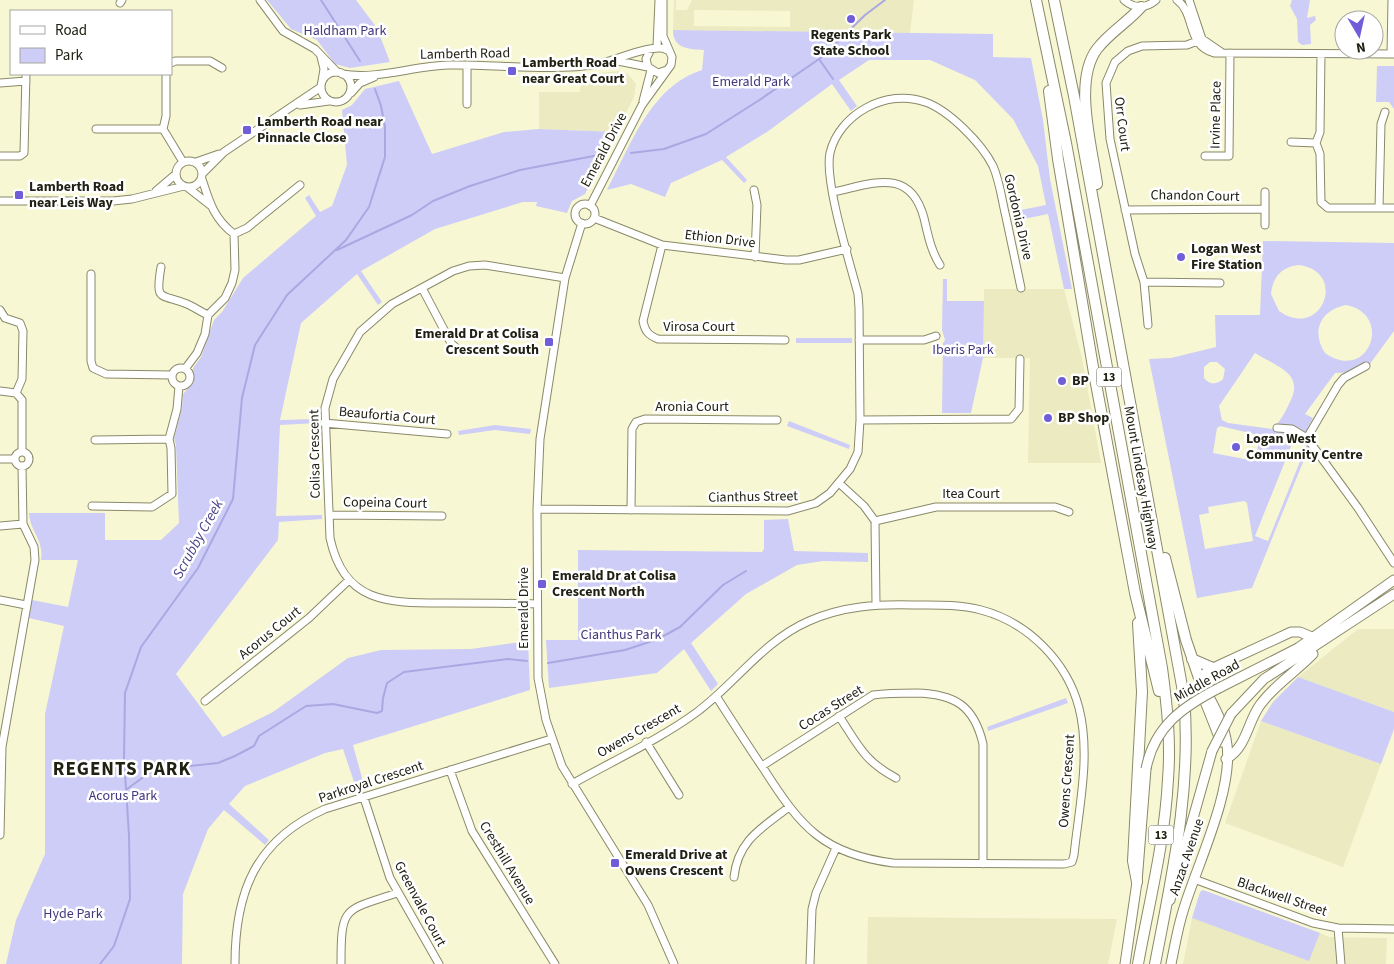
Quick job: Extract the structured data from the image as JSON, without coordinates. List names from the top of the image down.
{
  "streets": {
    "highway": ["13", "Mount Lindesay Highway"],
    "main road": ["Middle Road", "Anzac Avenue"],
    "street": [
      "Lamberth Road",
      "Irvine Place",
      "Orr Court",
      "Emerald Drive",
      "Chandon Court",
      "Gordonia Drive",
      "Ethion Drive",
      "Virosa Court",
      "Aronia Court",
      "Beaufortia Court",
      "Colisa Crescent",
      "Itea Court",
      "Cianthus Street",
      "Copeina Court",
      "Acorus Court",
      "Cocas Street",
      "Owens Crescent",
      "Parkroyal Crescent",
      "Cresthill Avenue",
      "Blackwell Street",
      "Greenvale Court"
    ]
  },
  "crossings": [
    ["Lamberth Road", "Emerald Drive"],
    ["Orr Court", "Chandon Court"],
    ["Emerald Drive", "Ethion Drive"],
    ["Emerald Drive", "Colisa Crescent"],
    ["Emerald Drive", "Cianthus Street"],
    ["Emerald Drive", "Owens Crescent"],
    ["Emerald Drive", "Parkroyal Crescent"],
    ["Gordonia Drive", "Ethion Drive"],
    ["Gordonia Drive", "Cianthus Street"],
    ["Ethion Drive", "Virosa Court"],
    ["Ethion Drive", "Cianthus Street"],
    ["Aronia Court", "Cianthus Street"],
    ["Beaufortia Court", "Colisa Crescent"],
    ["Colisa Crescent", "Copeina Court"],
    ["Colisa Crescent", "Acorus Court"],
    ["Mount Lindesay Highway", "Middle Road"],
    ["Cocas Street", "Owens Crescent"],
    ["Parkroyal Crescent", "Cresthill Avenue"],
    ["Parkroyal Crescent", "Greenvale Court"],
    ["Anzac Avenue", "Blackwell Street"]
  ],
  "districts": ["REGENTS PARK"],
  "water": ["Scrubby Creek"],
  "parks": [
    "Haldham Park",
    "Emerald Park",
    "Iberis Park",
    "Cianthus Park",
    "Acorus Park",
    "Hyde Park"
  ],
  "places": {
    "other": [
      "Regents Park State School",
      "Logan West Fire Station",
      "BP",
      "BP Shop",
      "Logan West Community Centre"
    ],
    "transit": [
      "Lamberth Road near Great Court",
      "Lamberth Road near Pinnacle Close",
      "Lamberth Road near Leis Way",
      "Emerald Dr at Colisa Crescent South",
      "Emerald Dr at Colisa Crescent North",
      "Emerald Drive at Owens Crescent"
    ]
  },
  "legend": ["Road", "Park"],
  "north": "bottom"
}
